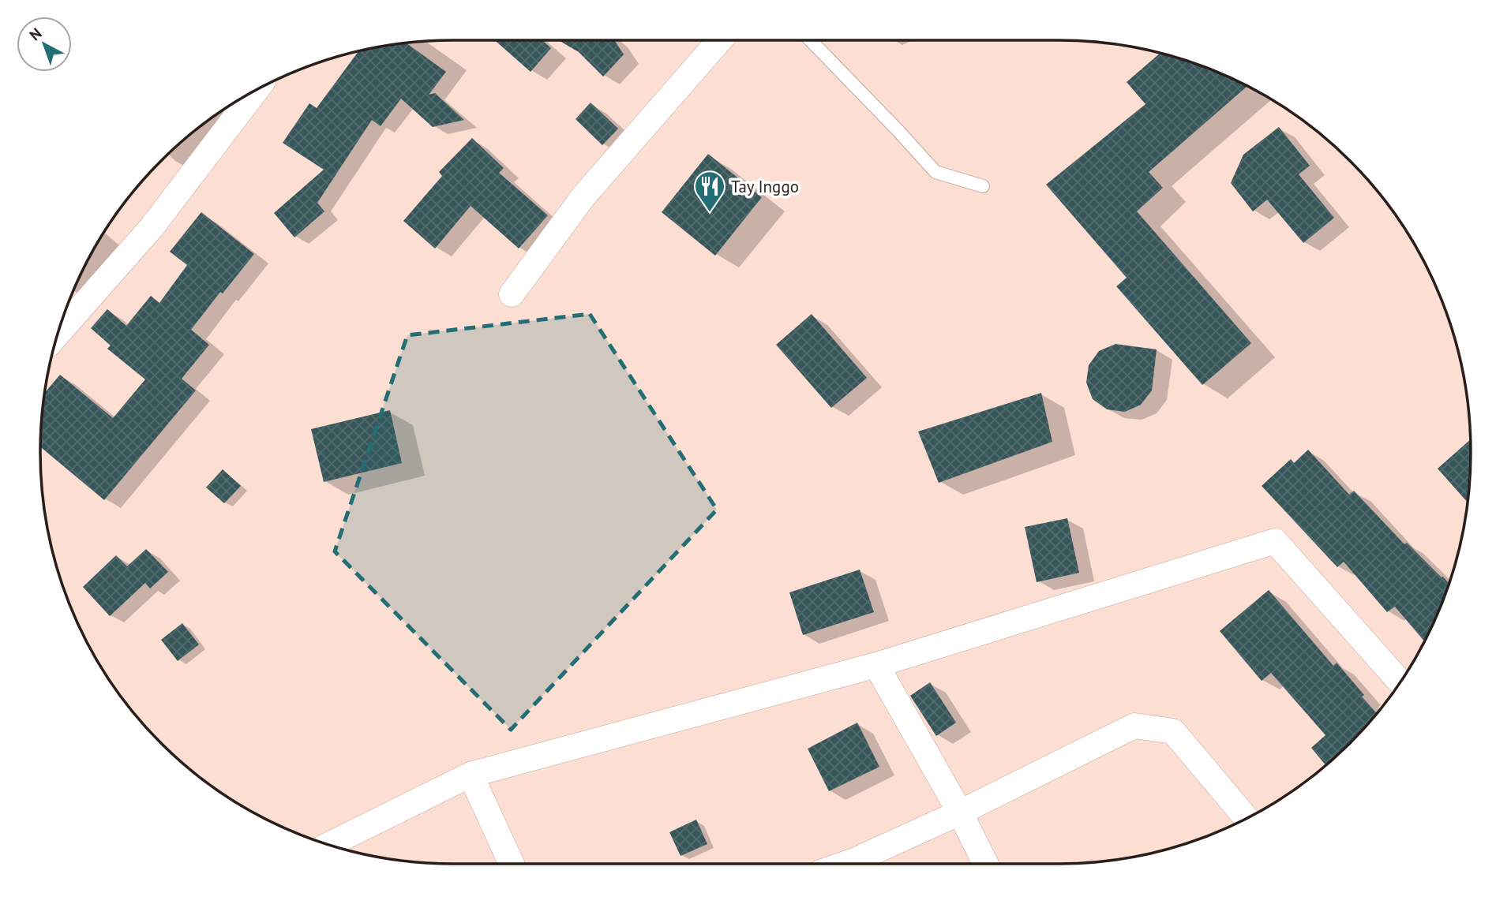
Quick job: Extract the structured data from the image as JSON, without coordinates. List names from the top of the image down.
{
  "places": {
    "restaurant": ["Tay Inggo"]
  },
  "north": "top left"
}
